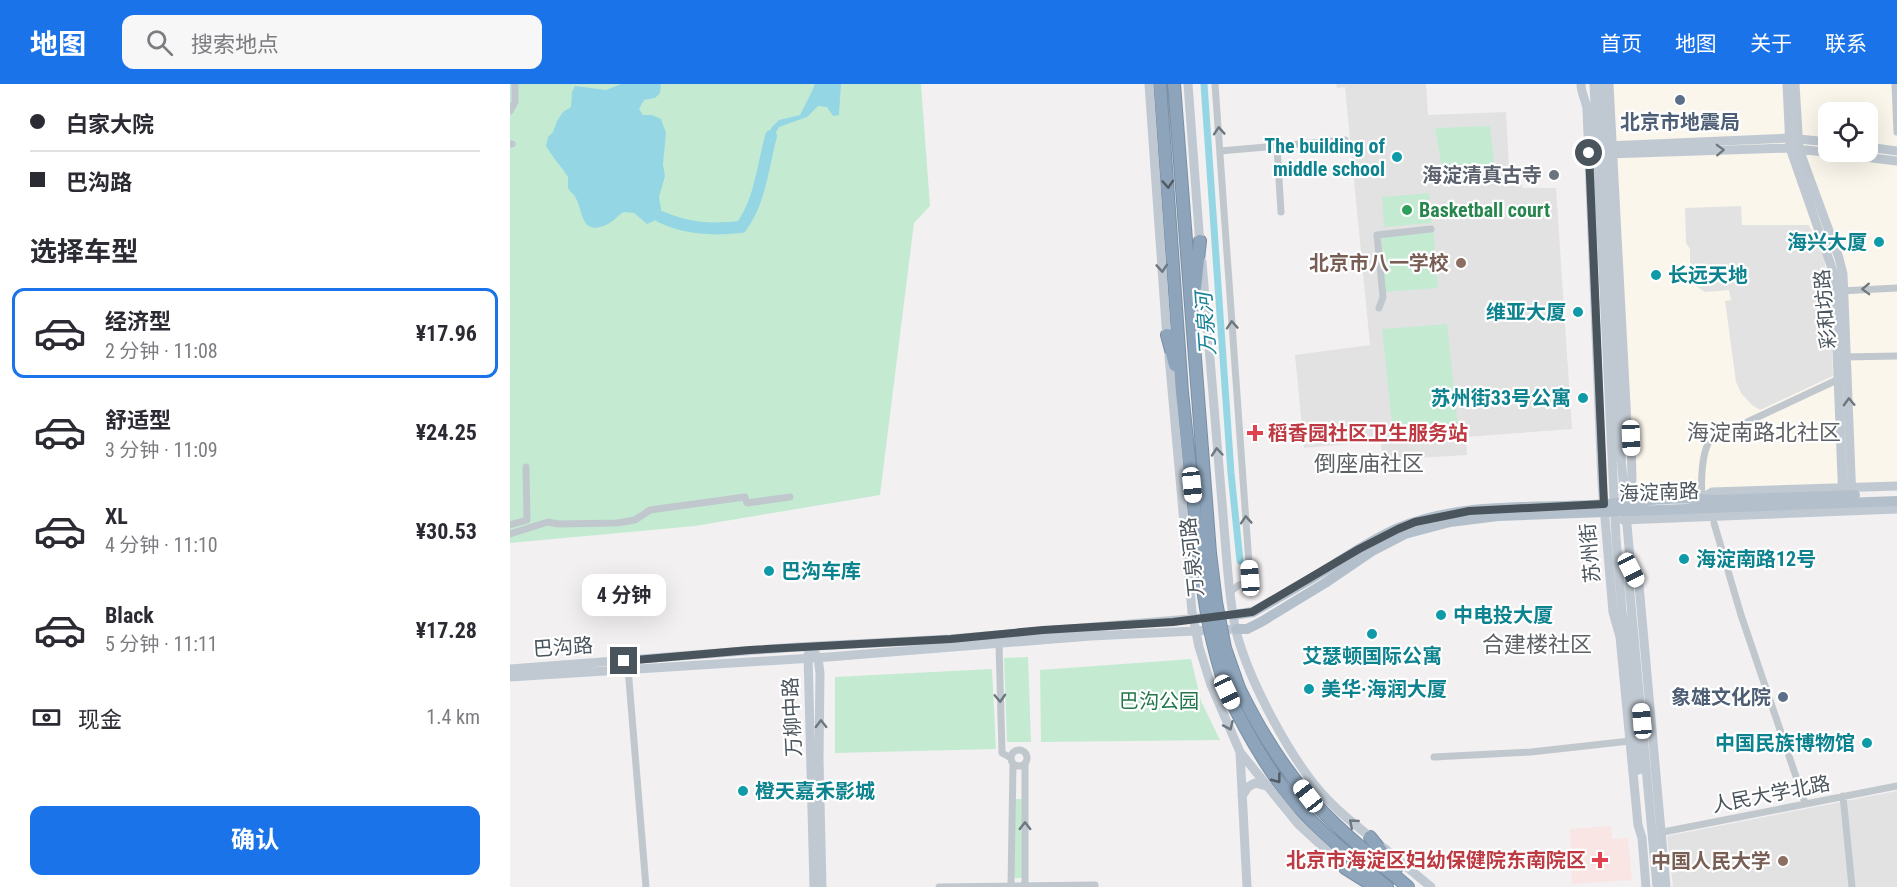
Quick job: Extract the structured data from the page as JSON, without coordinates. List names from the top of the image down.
{
  "streets": {
    "highway": ["万泉河路"],
    "main road": ["海淀南路"],
    "street": [
      "彩和坊路",
      "苏州街",
      "巴沟路",
      "万柳中路",
      "人民大学北路"
    ]
  },
  "crossings": [
    ["彩和坊路", "海淀南路"],
    ["海淀南路", "苏州街"],
    ["海淀南路", "万泉河路"],
    ["海淀南路", "巴沟路"],
    ["苏州街", "人民大学北路"],
    ["万泉河路", "巴沟路"],
    ["巴沟路", "万柳中路"]
  ],
  "districts": ["海淀南路北社区", "倒座庙社区", "合建楼社区"],
  "water": ["万泉河"],
  "parks": ["巴沟公园"],
  "places": {
    "other": [
      "北京市地震局",
      "The building of middle school",
      "海淀清真古寺",
      "Basketball court",
      "海兴大厦",
      "北京市八一学校",
      "长远天地",
      "维亚大厦",
      "苏州街33号公寓",
      "海淀南路12号",
      "巴沟车库",
      "中电投大厦",
      "艾瑟顿国际公寓",
      "美华·海润大厦",
      "象雄文化院",
      "中国民族博物馆",
      "橙天嘉禾影城",
      "中国人民大学"
    ],
    "health": ["稻香园社区卫生服务站", "北京市海淀区妇幼保健院东南院区"]
  },
  "page": {
    "header": "地图",
    "search": "搜索地点",
    "nav": [
      "首页",
      "地图",
      "关于",
      "联系"
    ],
    "banner": ["白家大院", "巴沟路"],
    "heading": "选择车型",
    "list": [
      {
        "name": "经济型",
        "note": "2 分钟 · 11:08",
        "value": "¥17.96"
      },
      {
        "name": "舒适型",
        "note": "3 分钟 · 11:09",
        "value": "¥24.25"
      },
      {
        "name": "XL",
        "note": "4 分钟 · 11:10",
        "value": "¥30.53"
      },
      {
        "name": "Black",
        "note": "5 分钟 · 11:11",
        "value": "¥17.28"
      }
    ],
    "bubble": "4 分钟",
    "pay": ["现金", "1.4 km"],
    "buttons": "确认"
  }
}
